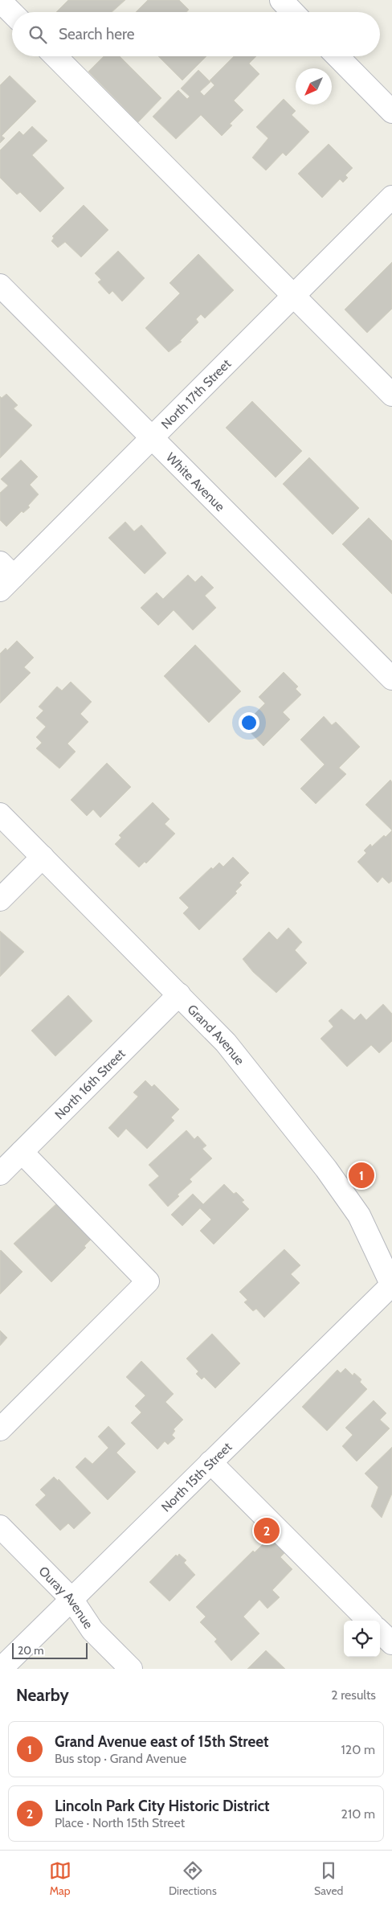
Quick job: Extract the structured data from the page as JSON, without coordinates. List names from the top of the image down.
{
  "streets": {
    "street": [
      "North 17th Street",
      "White Avenue",
      "Grand Avenue",
      "North 16th Street",
      "North 15th Street",
      "Ouray Avenue"
    ]
  },
  "crossings": [
    ["North 17th Street", "White Avenue"],
    ["Grand Avenue", "North 16th Street"],
    ["Grand Avenue", "North 15th Street"],
    ["North 15th Street", "Ouray Avenue"]
  ],
  "scale_bar": "20 m",
  "north": "bottom left",
  "page": {
    "search": "Search here",
    "pins": ["1", "2"],
    "scale": "20 m",
    "heading": ["Nearby", "2 results"],
    "list": [
      {
        "mark": "1",
        "name": "Grand Avenue east of 15th Street",
        "note": "Bus stop · Grand Avenue",
        "value": "120 m"
      },
      {
        "mark": "2",
        "name": "Lincoln Park City Historic District",
        "note": "Place · North 15th Street",
        "value": "210 m"
      }
    ],
    "nav": ["Map", "Directions", "Saved"]
  }
}
